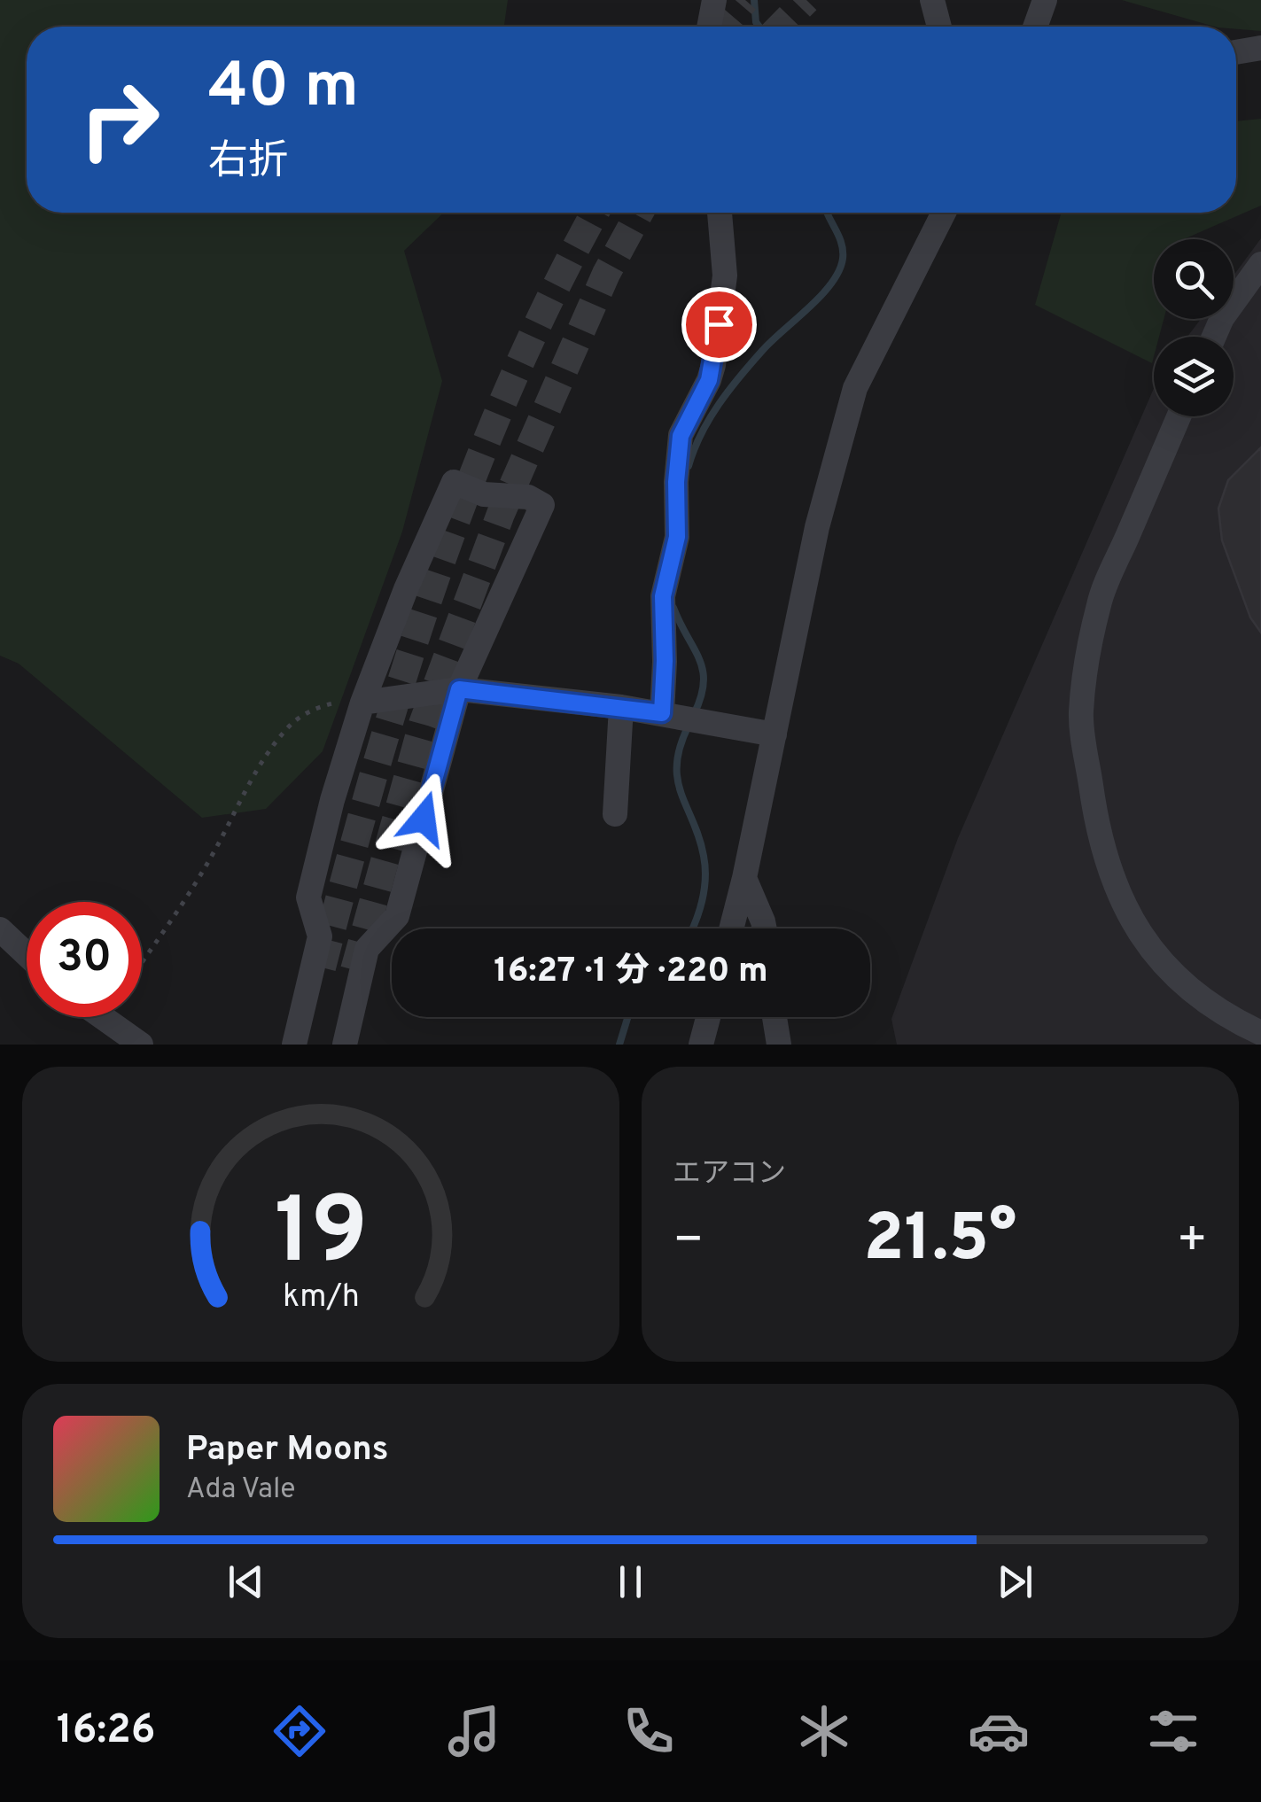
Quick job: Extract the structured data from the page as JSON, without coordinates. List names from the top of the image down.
{
  "page": {
    "turn": ["40 m", "右折"],
    "limit": "30",
    "trip": "16:27 · 1 分 · 220 m",
    "tile": "エアコン",
    "heat": ["−", "21.5°", "+"],
    "song": ["Paper Moons", "Ada Vale"],
    "tabs": "16:26",
    "gauge": ["19", "km/h"]
  }
}
